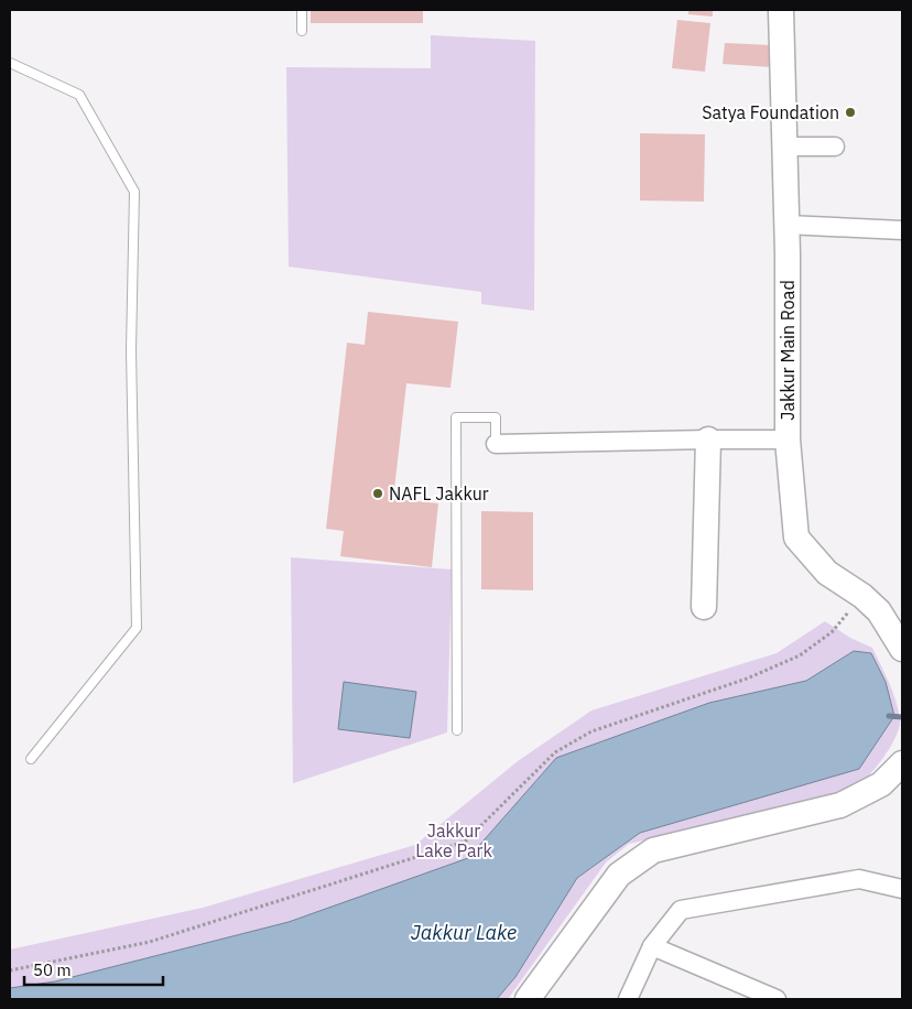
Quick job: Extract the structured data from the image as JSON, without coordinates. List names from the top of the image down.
{
  "streets": {
    "street": ["Jakkur Main Road"]
  },
  "water": ["Jakkur Lake"],
  "parks": ["Jakkur Lake Park"],
  "places": ["Satya Foundation", "NAFL Jakkur"],
  "scale_bar": "50 m"
}
